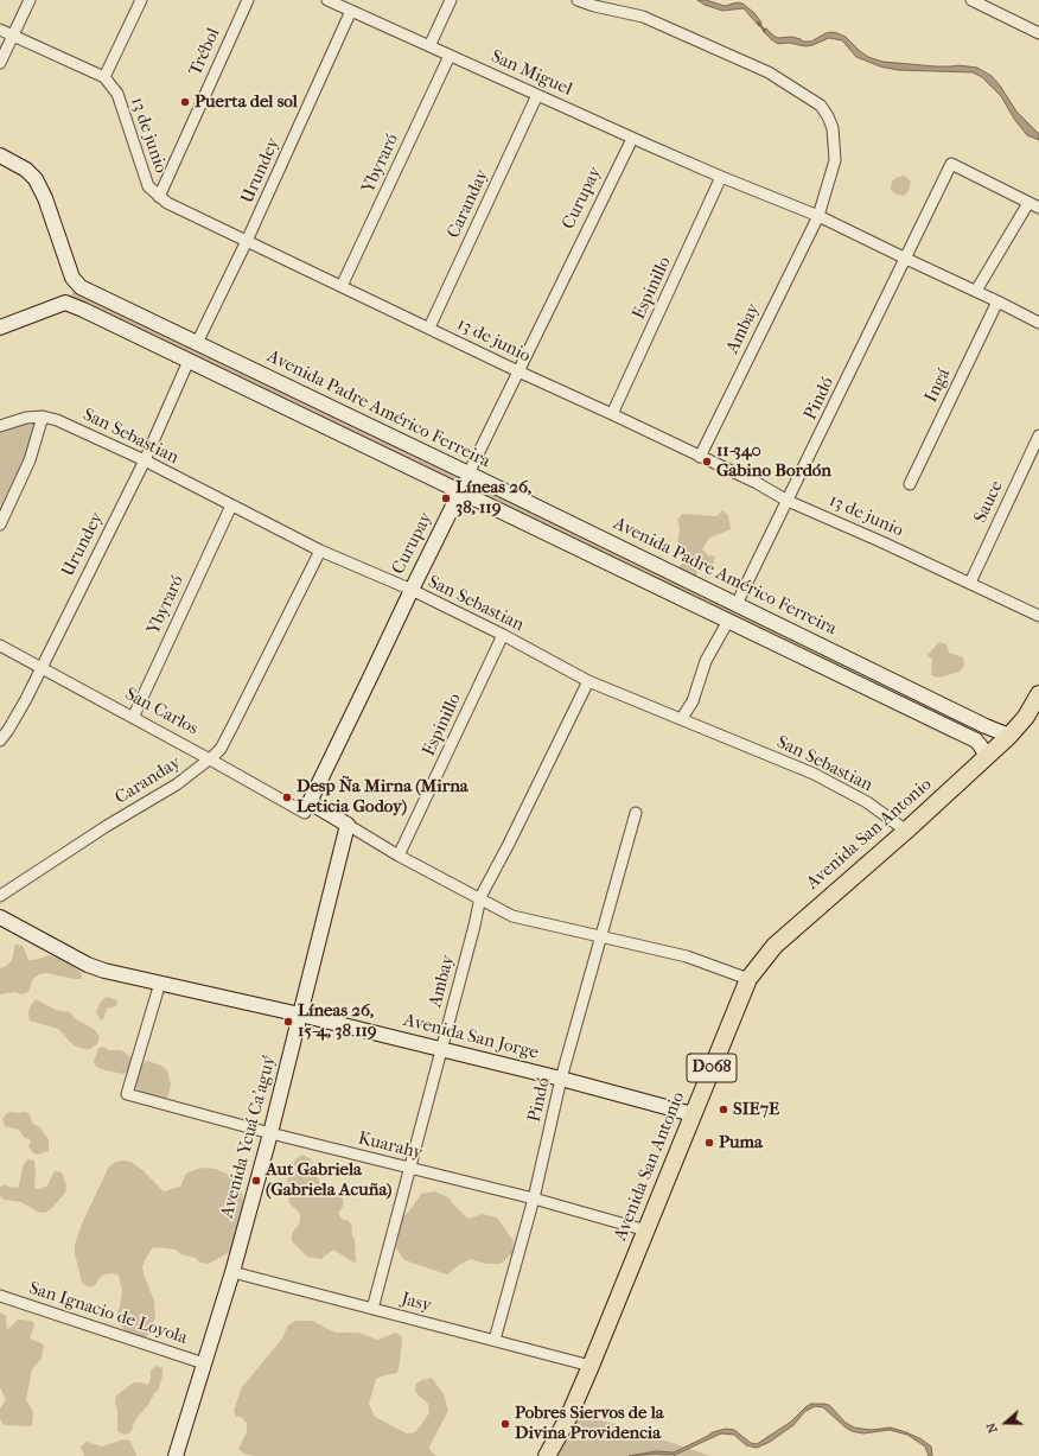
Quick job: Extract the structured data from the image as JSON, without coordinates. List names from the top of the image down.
{
  "streets": {
    "main road": ["Avenida San Antonio", "D068"],
    "street": [
      "Trébol",
      "San Miguel",
      "13 de junio",
      "Ybyraró",
      "Urundey",
      "Curupay",
      "Caranday",
      "Espinillo",
      "Ambay",
      "Ingá",
      "Pindó",
      "Avenida Padre Américo Ferreira",
      "San Sebastian",
      "Sauce",
      "San Carlos",
      "Avenida San Jorge",
      "Avenida Ycuá Ca'aguý",
      "Kuarahy",
      "Jasy",
      "San Ignacio de Loyola"
    ]
  },
  "crossings": [
    ["Trébol", "13 de junio"],
    ["San Miguel", "Ybyraró"],
    ["San Miguel", "Urundey"],
    ["San Miguel", "Curupay"],
    ["San Miguel", "Caranday"],
    ["San Miguel", "Espinillo"],
    ["San Miguel", "Ambay"],
    ["San Miguel", "Ingá"],
    ["San Miguel", "Pindó"],
    ["13 de junio", "Ybyraró"],
    ["13 de junio", "Urundey"],
    ["13 de junio", "Curupay"],
    ["13 de junio", "Caranday"],
    ["13 de junio", "Espinillo"],
    ["13 de junio", "Ambay"],
    ["13 de junio", "Pindó"],
    ["13 de junio", "Sauce"],
    ["Ybyraró", "San Sebastian"],
    ["Ybyraró", "San Carlos"],
    ["Urundey", "Avenida Padre Américo Ferreira"],
    ["Urundey", "San Sebastian"],
    ["Urundey", "San Carlos"],
    ["Curupay", "Avenida Padre Américo Ferreira"],
    ["Curupay", "San Sebastian"],
    ["Curupay", "San Carlos"],
    ["Caranday", "San Sebastian"],
    ["Caranday", "San Carlos"],
    ["Espinillo", "San Sebastian"],
    ["Espinillo", "San Carlos"],
    ["Ambay", "San Sebastian"],
    ["Ambay", "San Carlos"],
    ["Ambay", "Avenida San Jorge"],
    ["Ambay", "Kuarahy"],
    ["Ambay", "Jasy"],
    ["Pindó", "Avenida Padre Américo Ferreira"],
    ["Pindó", "San Carlos"],
    ["Pindó", "Avenida San Jorge"],
    ["Pindó", "Kuarahy"],
    ["Pindó", "Jasy"],
    ["Avenida Padre Américo Ferreira", "Avenida San Antonio"],
    ["San Sebastian", "Avenida San Antonio"],
    ["San Carlos", "Avenida San Antonio"],
    ["San Carlos", "Avenida Ycuá Ca'aguý"],
    ["Avenida San Antonio", "Avenida San Jorge"],
    ["Avenida San Antonio", "Kuarahy"],
    ["Avenida San Antonio", "Jasy"],
    ["Avenida San Jorge", "Avenida Ycuá Ca'aguý"],
    ["Avenida San Jorge", "Kuarahy"],
    ["Avenida Ycuá Ca'aguý", "Kuarahy"],
    ["Avenida Ycuá Ca'aguý", "Jasy"],
    ["Avenida Ycuá Ca'aguý", "San Ignacio de Loyola"]
  ],
  "places": [
    "Puerta del sol",
    "11-340 Gabino Bordón",
    "Líneas 26, 38, 119",
    "Desp Ña Mirna (Mirna Leticia Godoy)",
    "Líneas 26, 15-4, 38 119",
    "SIE7E",
    "Puma",
    "Aut Gabriela (Gabriela Acuña)",
    "Pobres Siervos de la Divina Providencia"
  ],
  "north": "left"
}
